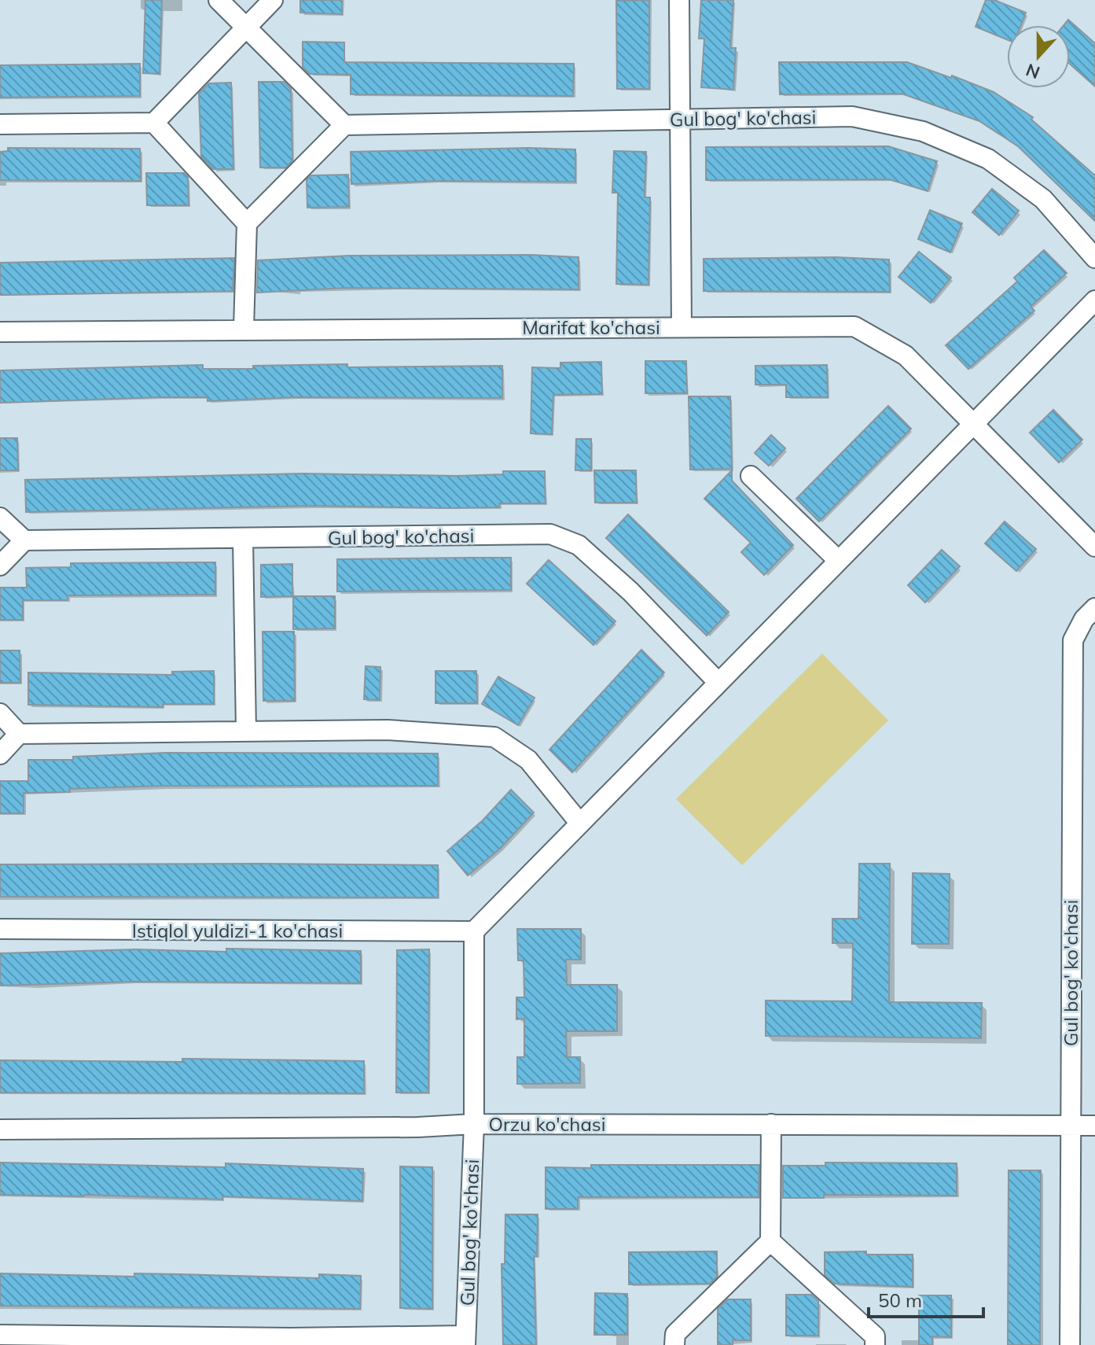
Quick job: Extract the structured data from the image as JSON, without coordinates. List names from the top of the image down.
{
  "streets": {
    "street": [
      "Gul bog' ko'chasi",
      "Marifat ko'chasi",
      "Istiqlol yuldizi-1 ko'chasi",
      "Orzu ko'chasi"
    ]
  },
  "crossings": [
    ["Gul bog' ko'chasi", "Istiqlol yuldizi-1 ko'chasi"],
    ["Gul bog' ko'chasi", "Orzu ko'chasi"]
  ],
  "scale_bar": "50 m",
  "north": "bottom"
}
